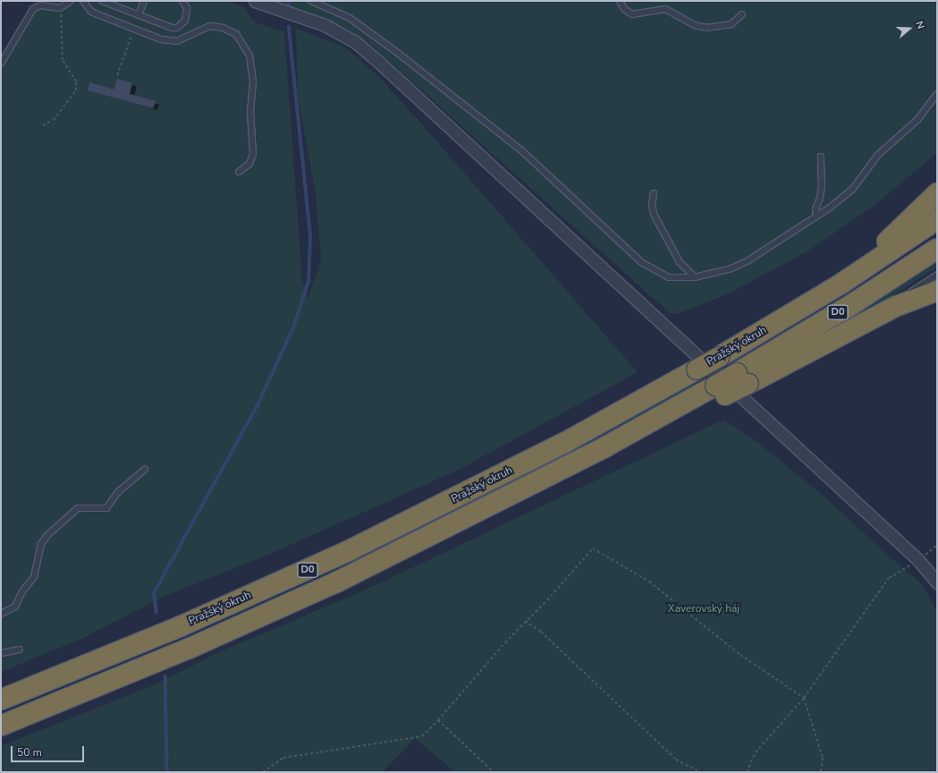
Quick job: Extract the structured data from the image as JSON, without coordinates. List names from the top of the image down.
{
  "streets": {
    "highway": ["D0", "Pražský okruh"]
  },
  "parks": ["Xaverovský háj"],
  "scale_bar": "50 m",
  "north": "right"
}
